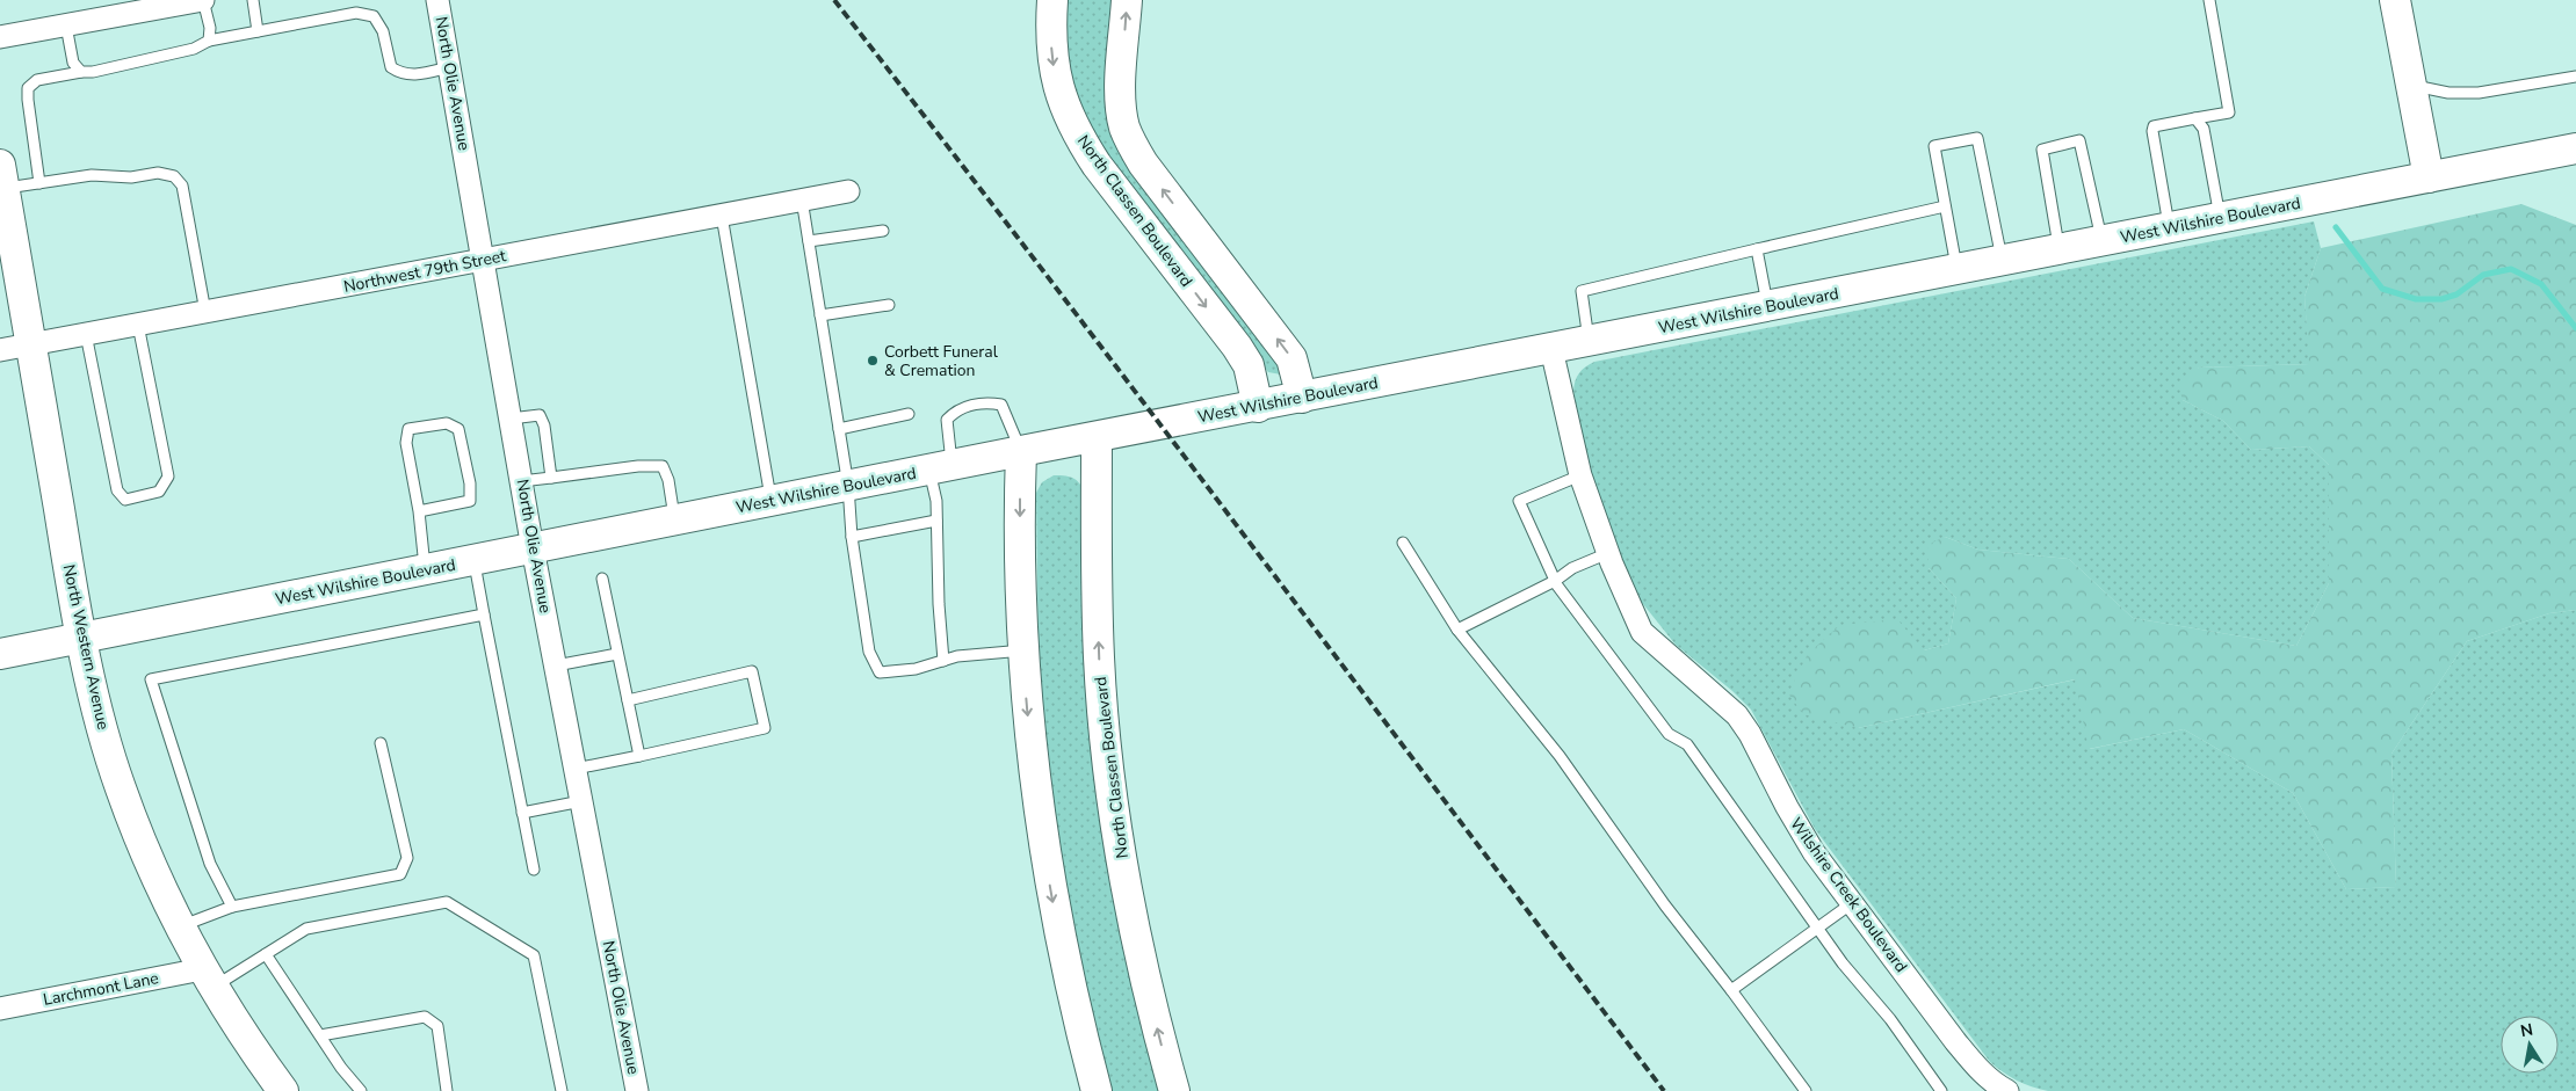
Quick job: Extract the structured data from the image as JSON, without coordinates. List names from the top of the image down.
{
  "streets": {
    "main road": ["North Classen Boulevard", "West Wilshire Boulevard", "North Western Avenue"],
    "street": [
      "North Olie Avenue",
      "Northwest 79th Street",
      "Wilshire Creek Boulevard",
      "Larchmont Lane"
    ]
  },
  "crossings": [
    ["North Olie Avenue", "West Wilshire Boulevard"],
    ["North Olie Avenue", "Northwest 79th Street"],
    ["North Classen Boulevard", "West Wilshire Boulevard"],
    ["West Wilshire Boulevard", "North Western Avenue"],
    ["West Wilshire Boulevard", "Wilshire Creek Boulevard"],
    ["Northwest 79th Street", "North Western Avenue"],
    ["North Western Avenue", "Larchmont Lane"]
  ],
  "places": ["Corbett Funeral & Cremation"],
  "north": "top"
}
